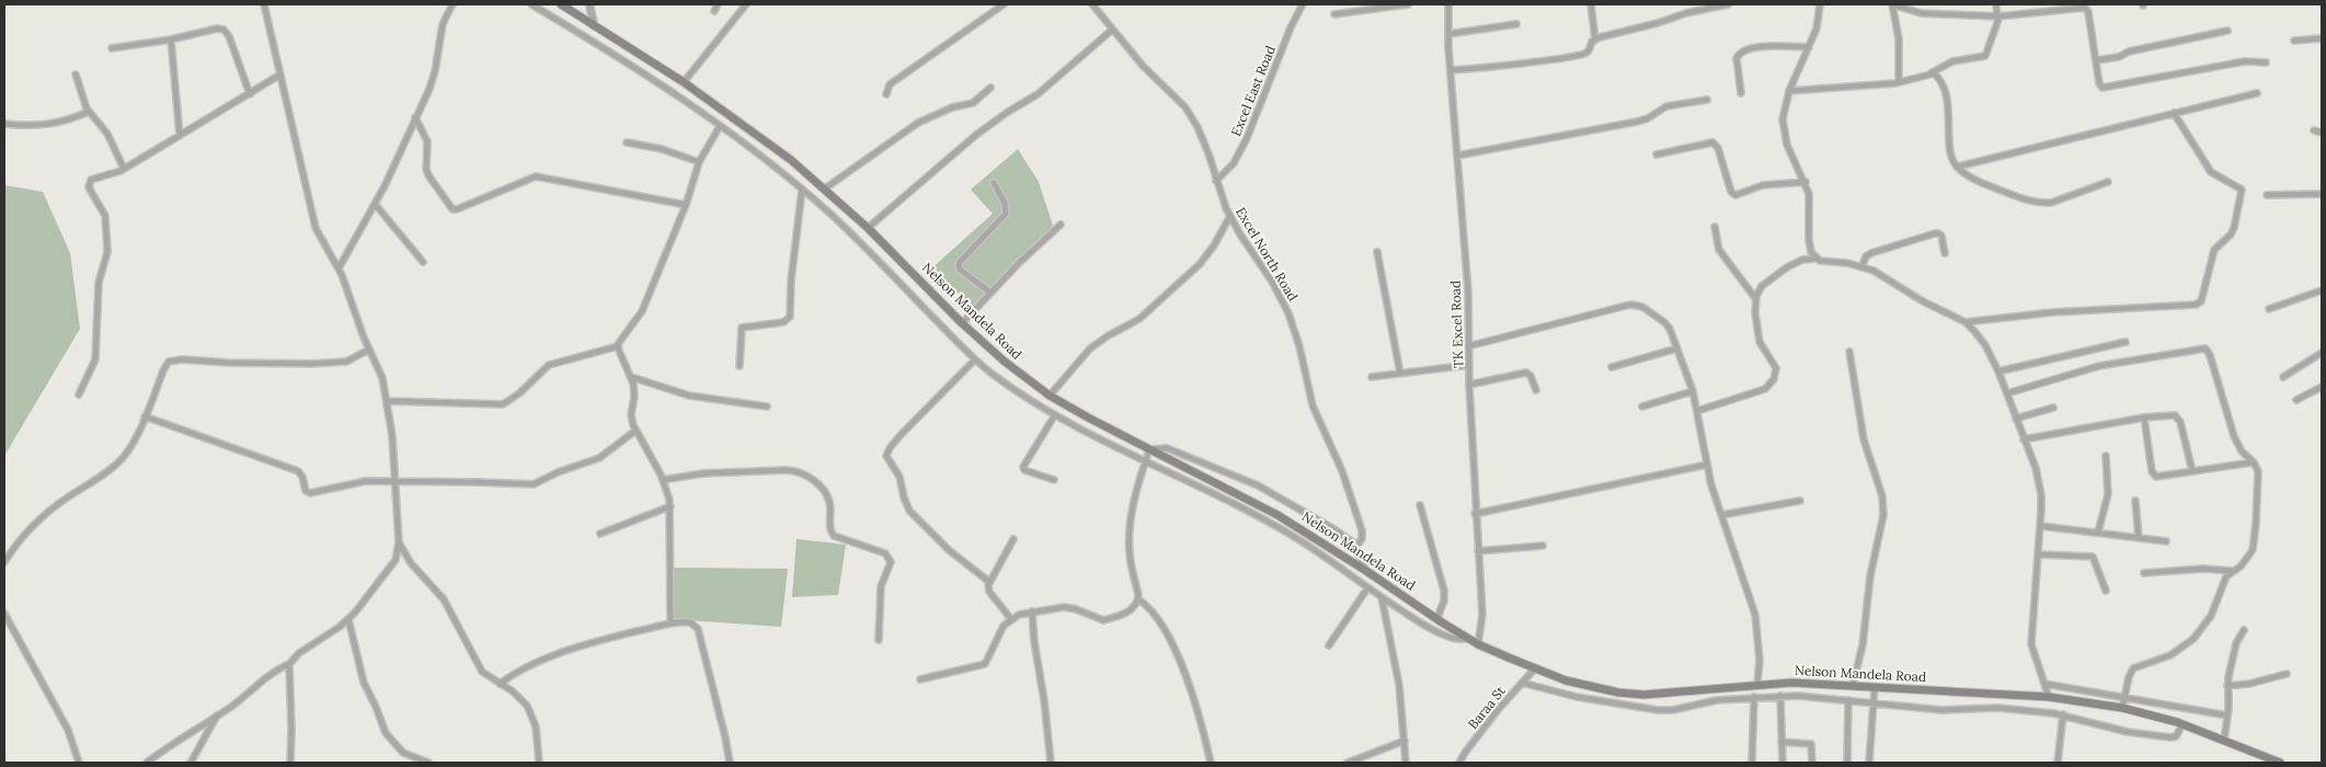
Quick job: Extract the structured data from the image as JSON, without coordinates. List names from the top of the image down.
{
  "streets": {
    "main road": ["Nelson Mandela Road"],
    "street": [
      "Excel East Road",
      "Excel North Road",
      "TK Excel Road",
      "Baraa St"
    ]
  },
  "crossings": [
    ["Excel East Road", "Excel North Road"],
    ["Nelson Mandela Road", "TK Excel Road"],
    ["Nelson Mandela Road", "Baraa St"]
  ]
}
